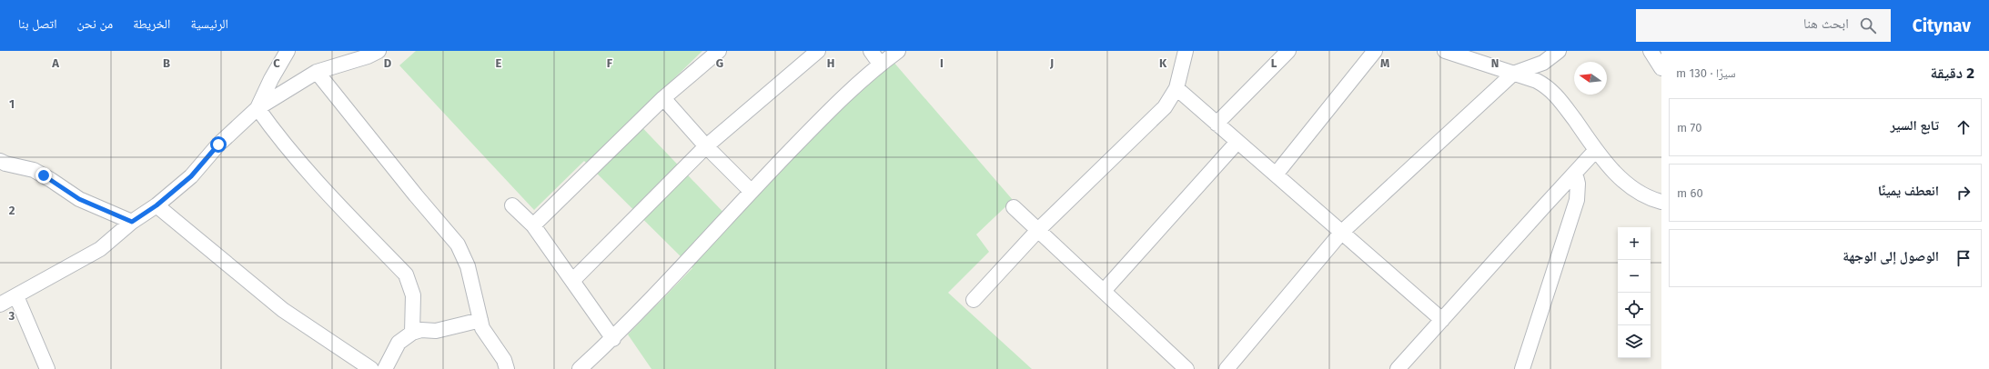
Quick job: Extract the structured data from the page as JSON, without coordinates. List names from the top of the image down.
{
  "north": "left",
  "page": {
    "header": "Citynav",
    "search": "ابحث هنا",
    "nav": [
      "الرئيسية",
      "الخريطة",
      "من نحن",
      "اتصل بنا"
    ],
    "heading": ["2 دقيقة", "سيرًا · 130 m"],
    "list": [
      ["تابع السير", "70 m"],
      ["انعطف يمينًا", "60 m"],
      "الوصول إلى الوجهة"
    ],
    "map_buttons": ["+", "−"]
  },
  "grid": {
    "columns": [
      "A",
      "B",
      "C",
      "D",
      "E",
      "F",
      "G",
      "H",
      "I",
      "J",
      "K",
      "L",
      "M",
      "N"
    ],
    "rows": ["1", "2", "3"]
  }
}
